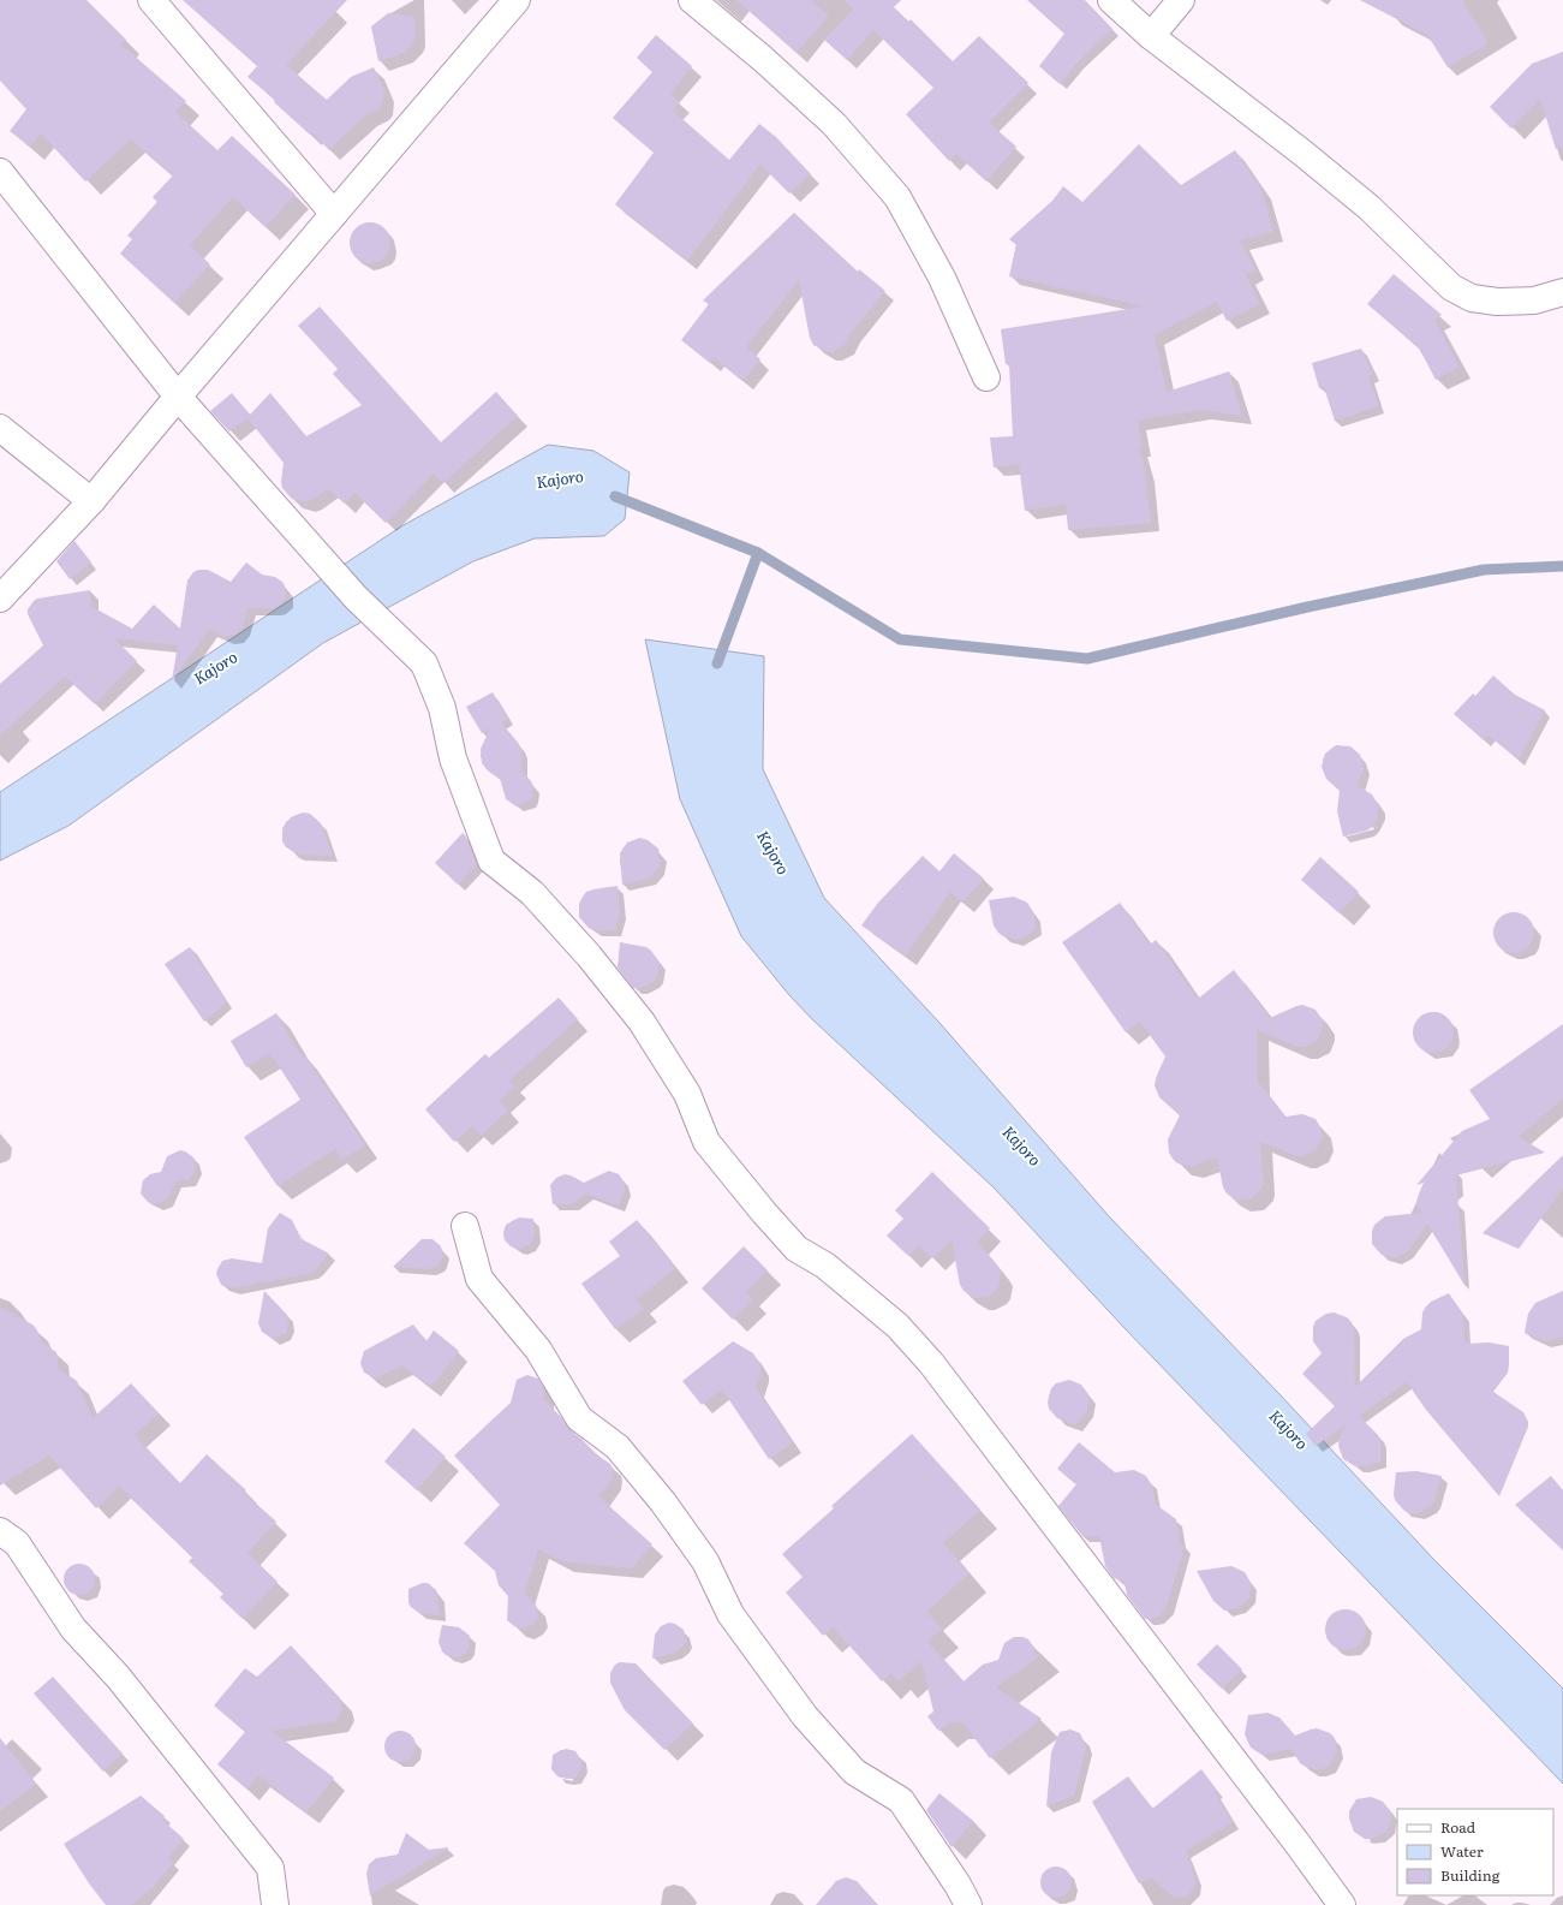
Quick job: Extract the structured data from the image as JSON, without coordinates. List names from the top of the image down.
{
  "water": ["Kajoro"],
  "legend": ["Road", "Water", "Building"]
}
